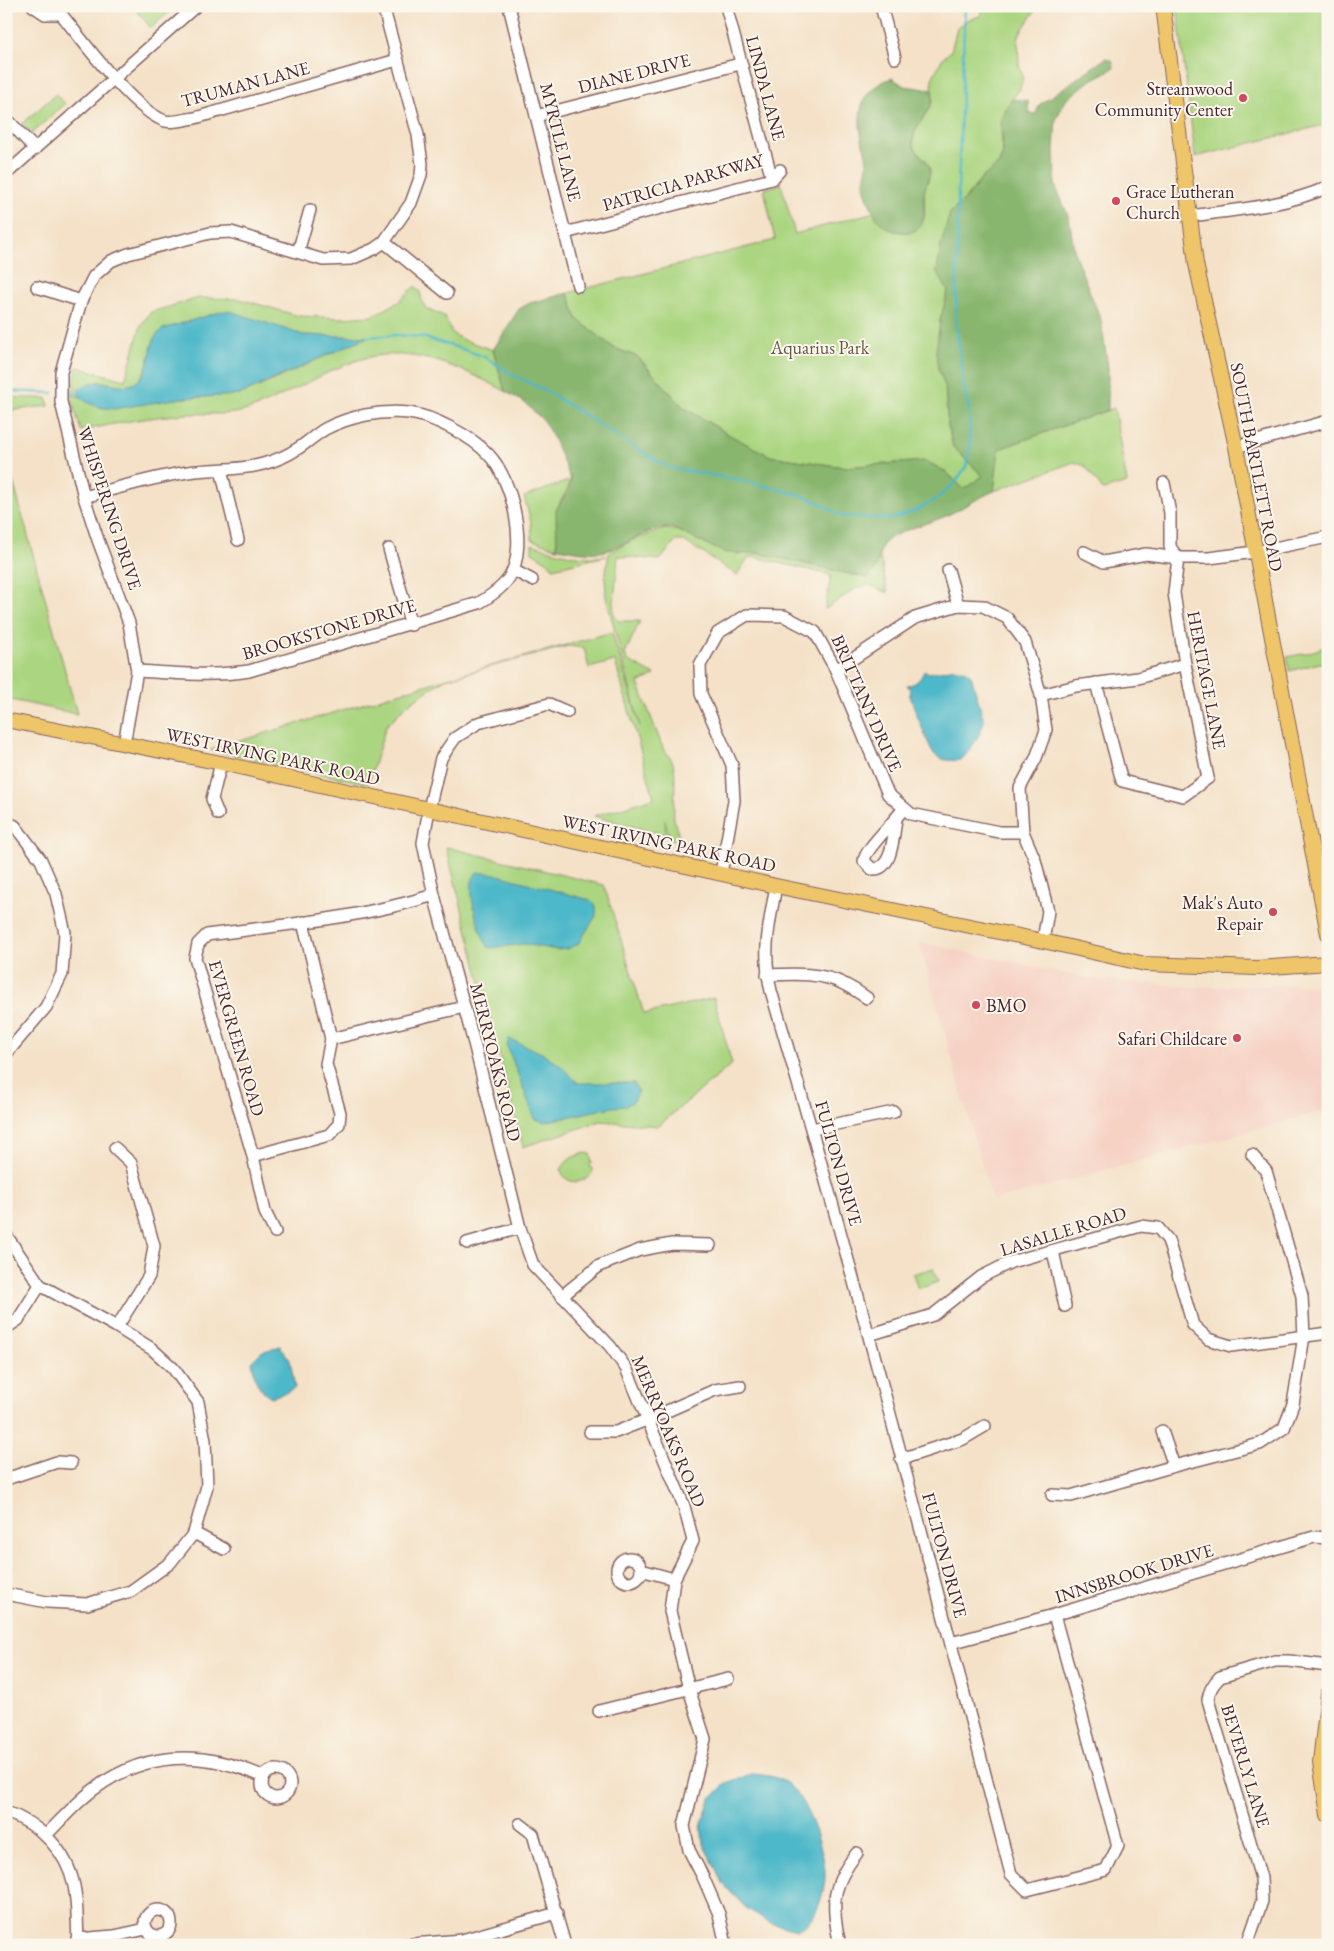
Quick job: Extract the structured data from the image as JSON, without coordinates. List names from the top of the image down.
{
  "streets": {
    "main road": ["SOUTH BARTLETT ROAD", "WEST IRVING PARK ROAD"],
    "street": [
      "DIANE DRIVE",
      "TRUMAN LANE",
      "LINDA LANE",
      "MYRTLE LANE",
      "PATRICIA PARKWAY",
      "WHISPERING DRIVE",
      "BROOKSTONE DRIVE",
      "HERITAGE LANE",
      "BRITTANY DRIVE",
      "EVERGREEN ROAD",
      "MERRYOAKS ROAD",
      "FULTON DRIVE",
      "LASALLE ROAD",
      "INNSBROOK DRIVE",
      "BEVERLY LANE"
    ]
  },
  "crossings": [
    ["DIANE DRIVE", "LINDA LANE"],
    ["DIANE DRIVE", "MYRTLE LANE"],
    ["TRUMAN LANE", "WHISPERING DRIVE"],
    ["LINDA LANE", "PATRICIA PARKWAY"],
    ["MYRTLE LANE", "PATRICIA PARKWAY"],
    ["WHISPERING DRIVE", "BROOKSTONE DRIVE"],
    ["WHISPERING DRIVE", "WEST IRVING PARK ROAD"],
    ["BRITTANY DRIVE", "WEST IRVING PARK ROAD"],
    ["WEST IRVING PARK ROAD", "MERRYOAKS ROAD"],
    ["WEST IRVING PARK ROAD", "FULTON DRIVE"],
    ["EVERGREEN ROAD", "MERRYOAKS ROAD"],
    ["FULTON DRIVE", "LASALLE ROAD"],
    ["FULTON DRIVE", "INNSBROOK DRIVE"]
  ],
  "parks": ["Aquarius Park"],
  "places": [
    "Streamwood Community Center",
    "Grace Lutheran Church",
    "Mak's Auto Repair",
    "BMO",
    "Safari Childcare"
  ]
}
